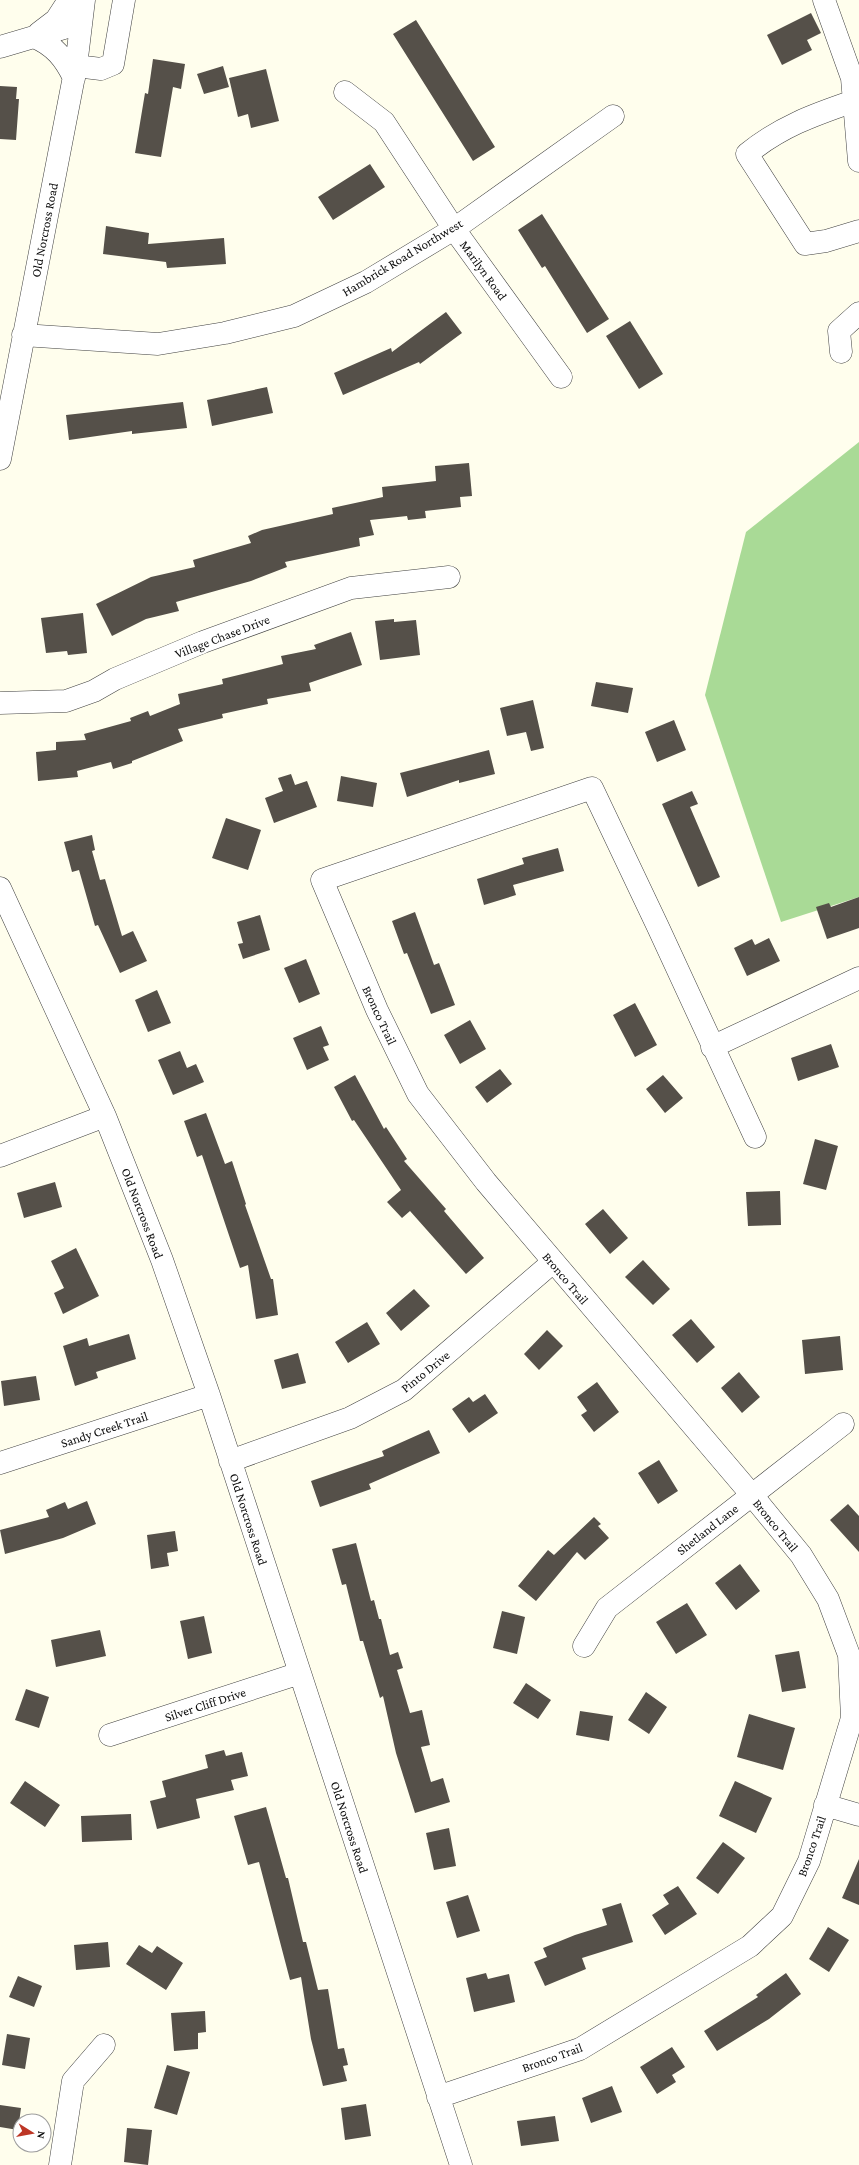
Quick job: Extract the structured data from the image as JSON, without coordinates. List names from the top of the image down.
{
  "streets": {
    "street": [
      "Old Norcross Road",
      "Hambrick Road Northwest",
      "Marilyn Road",
      "Village Chase Drive",
      "Bronco Trail",
      "Pinto Drive",
      "Sandy Creek Trail",
      "Shetland Lane",
      "Silver Cliff Drive"
    ]
  },
  "crossings": [
    ["Old Norcross Road", "Hambrick Road Northwest"],
    ["Old Norcross Road", "Bronco Trail"],
    ["Old Norcross Road", "Pinto Drive"],
    ["Old Norcross Road", "Sandy Creek Trail"],
    ["Old Norcross Road", "Silver Cliff Drive"],
    ["Hambrick Road Northwest", "Marilyn Road"],
    ["Bronco Trail", "Pinto Drive"],
    ["Bronco Trail", "Shetland Lane"]
  ],
  "north": "right"
}
